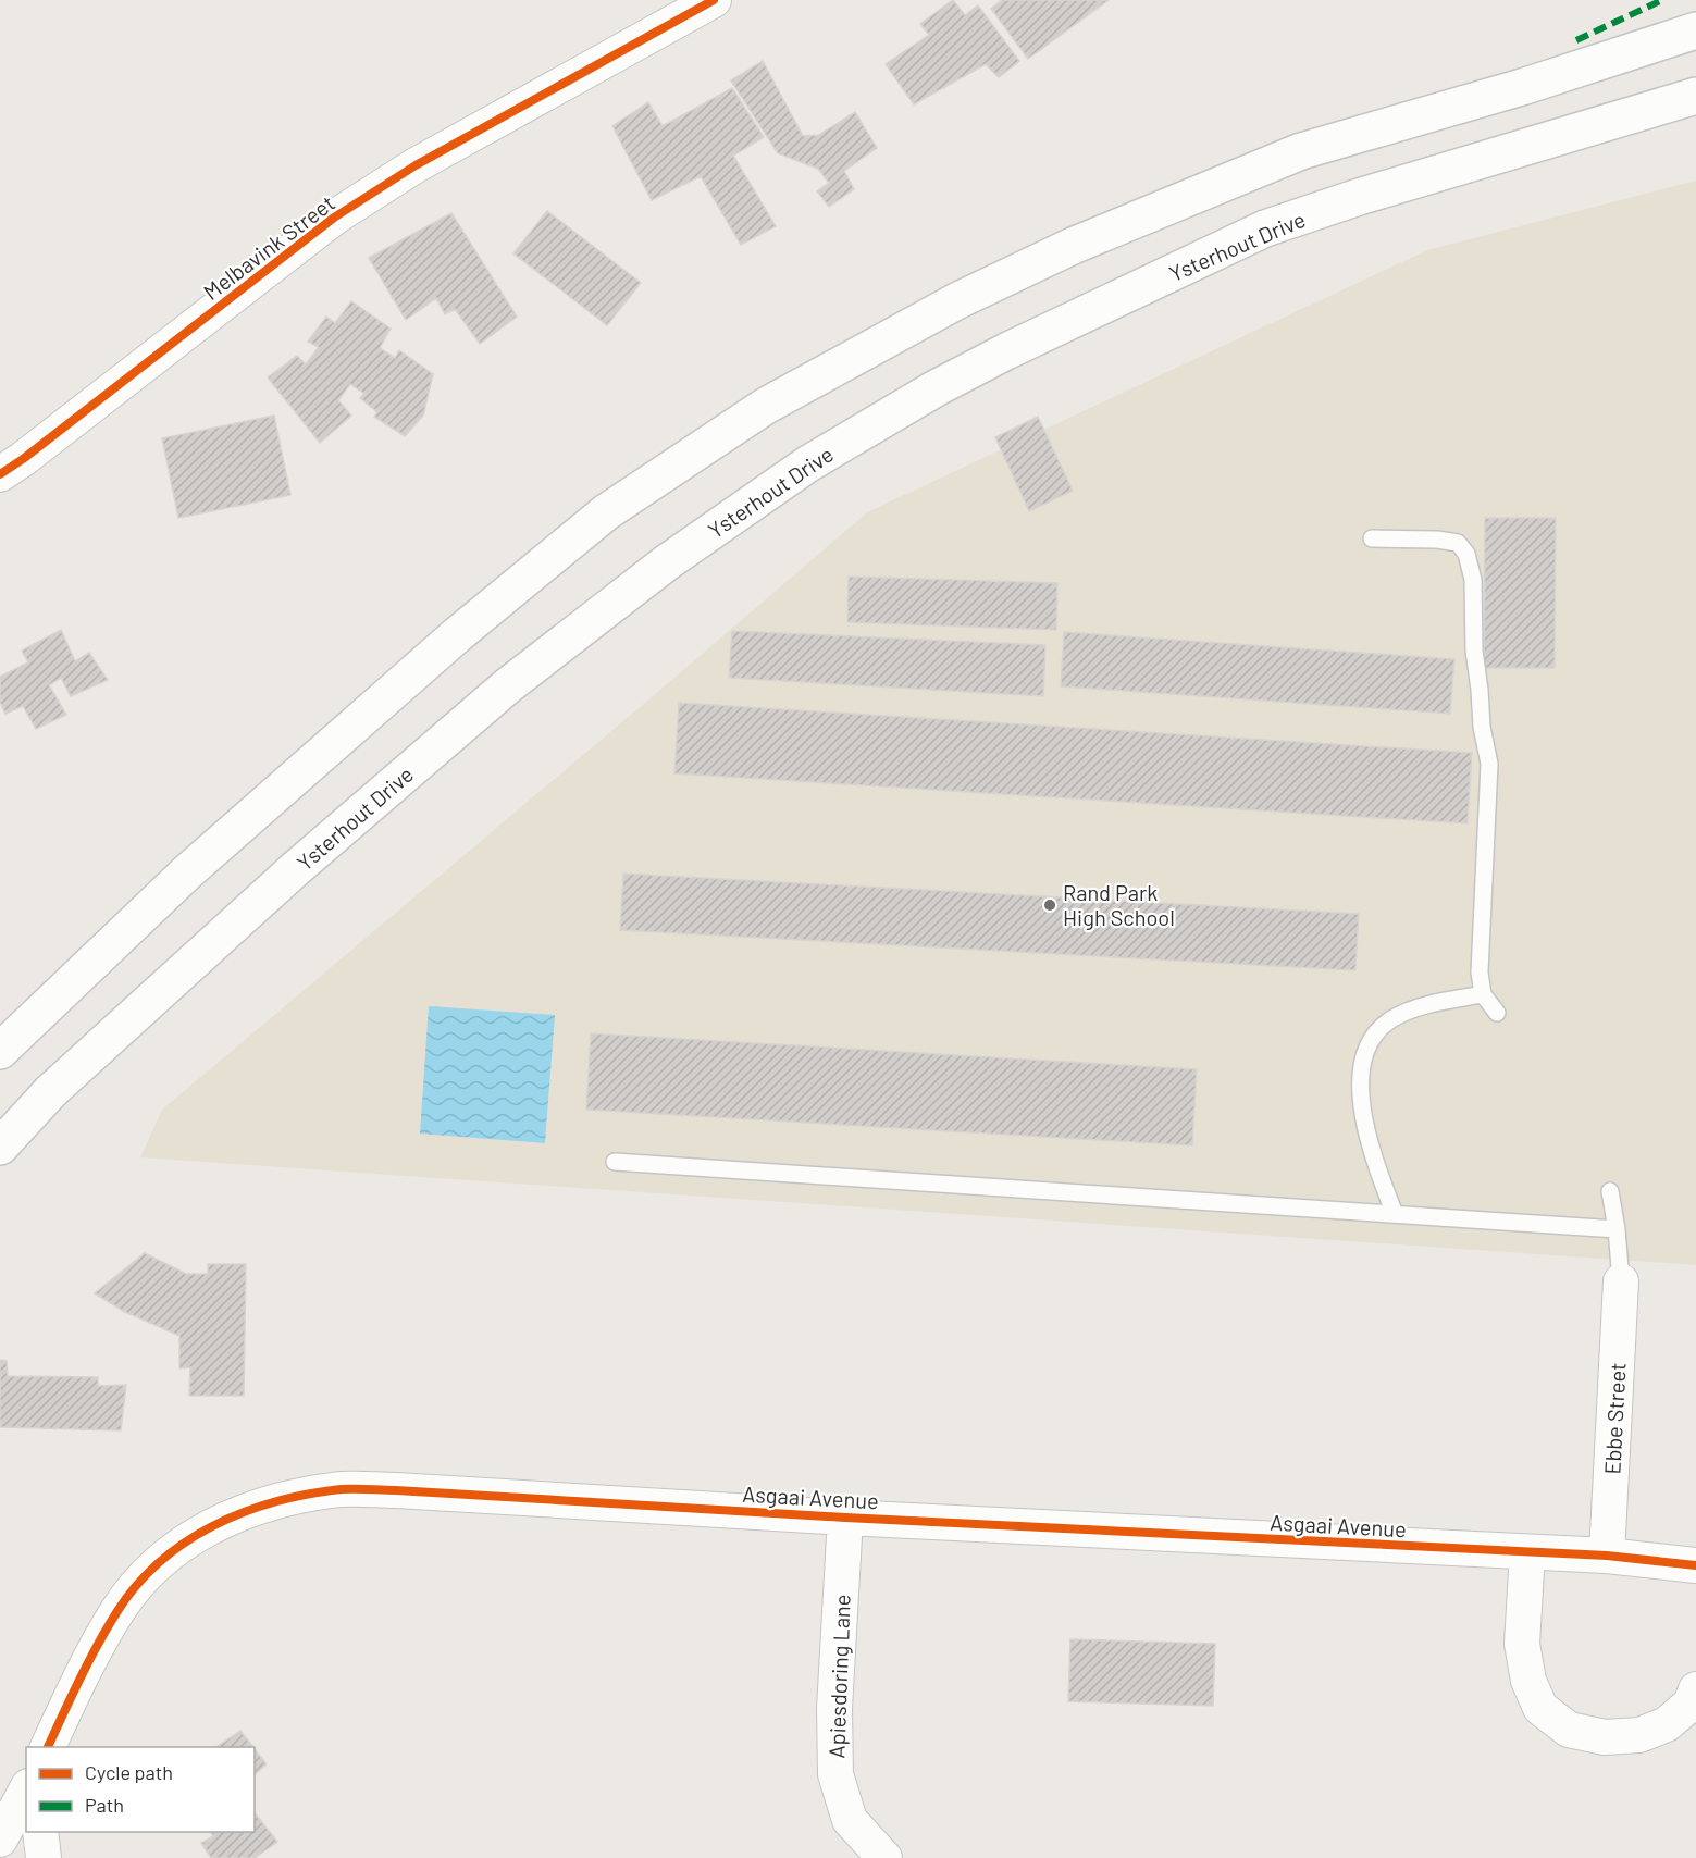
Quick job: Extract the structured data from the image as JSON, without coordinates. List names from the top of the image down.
{
  "streets": {
    "main road": ["Ysterhout Drive"],
    "street": [
      "Melbavink Street",
      "Ebbe Street",
      "Asgaai Avenue",
      "Apiesdoring Lane"
    ]
  },
  "crossings": [
    ["Ebbe Street", "Asgaai Avenue"],
    ["Asgaai Avenue", "Apiesdoring Lane"]
  ],
  "places": ["Rand Park High School"],
  "legend": ["Cycle path", "Path"]
}
